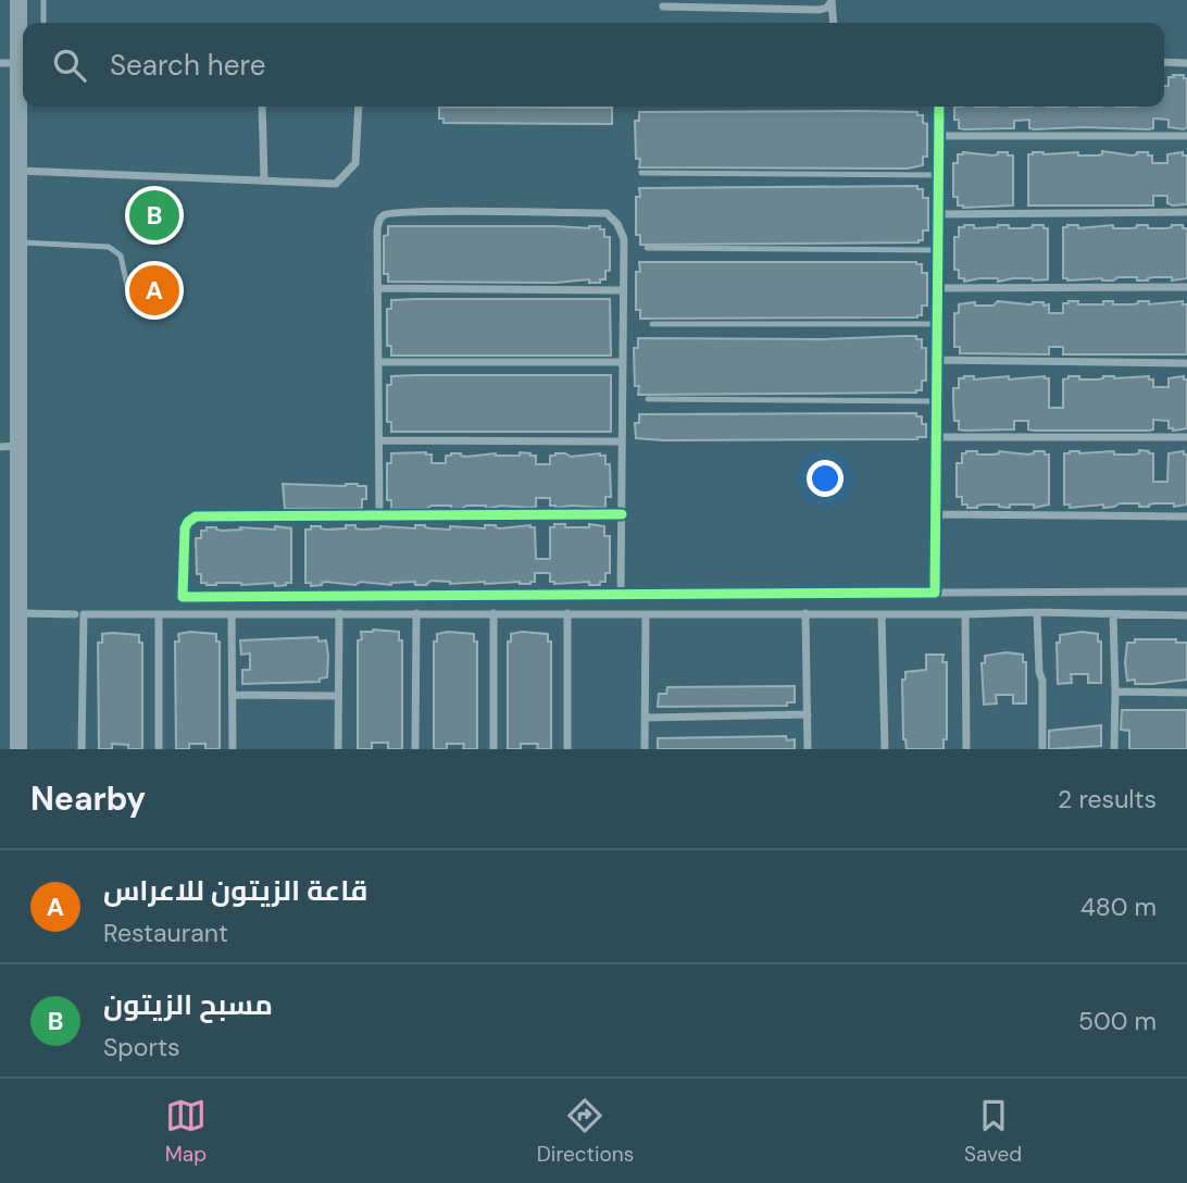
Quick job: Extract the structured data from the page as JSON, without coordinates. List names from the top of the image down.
{
  "page": {
    "search": "Search here",
    "pins": ["B", "A"],
    "heading": ["Nearby", "2 results"],
    "list": [
      {
        "mark": "A",
        "name": "قاعة الزيتون للاعراس",
        "note": "Restaurant",
        "value": "480 m"
      },
      {
        "mark": "B",
        "name": "مسبح الزيتون",
        "note": "Sports",
        "value": "500 m"
      }
    ],
    "nav": ["Map", "Directions", "Saved"]
  }
}
